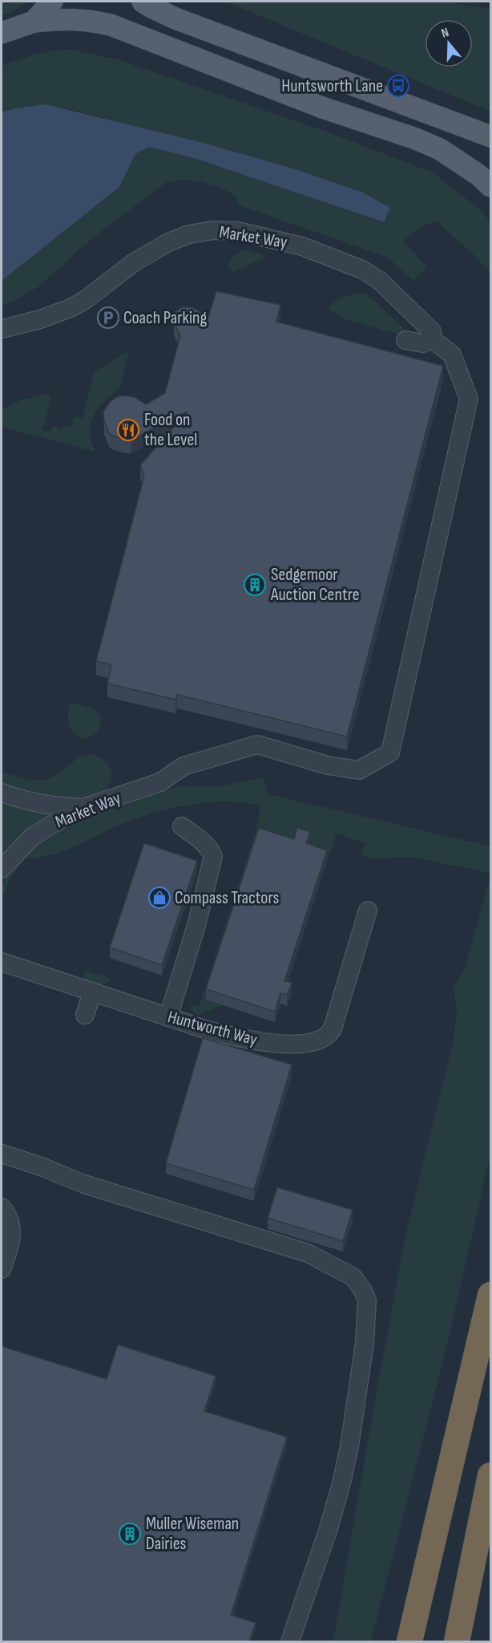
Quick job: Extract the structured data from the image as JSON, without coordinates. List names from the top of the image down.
{
  "streets": {
    "street": ["Market Way", "Huntworth Way"]
  },
  "places": {
    "bus stop": ["Huntsworth Lane"],
    "parking": ["Coach Parking"],
    "restaurant": ["Food on the Level"],
    "building": ["Sedgemoor Auction Centre", "Muller Wiseman Dairies"],
    "shop": ["Compass Tractors"]
  },
  "north": "top"
}
